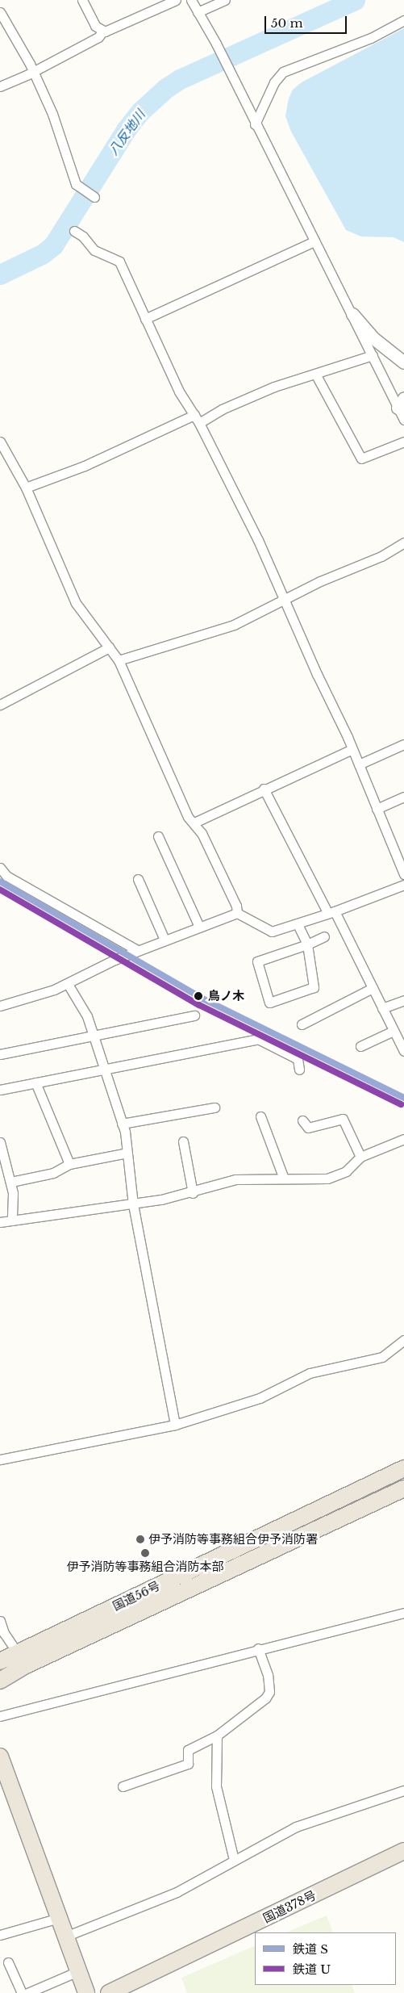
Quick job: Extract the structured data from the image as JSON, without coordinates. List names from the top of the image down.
{
  "streets": {
    "highway": ["国道56号", "国道378号"]
  },
  "water": ["八反地川"],
  "places": ["鳥ノ木", "伊予消防等事務組合伊予消防署", "伊予消防等事務組合消防本部"],
  "lines": ["rail line S", "rail line U"],
  "legend": ["鉄道 S", "鉄道 U"],
  "scale_bar": "50 m"
}
